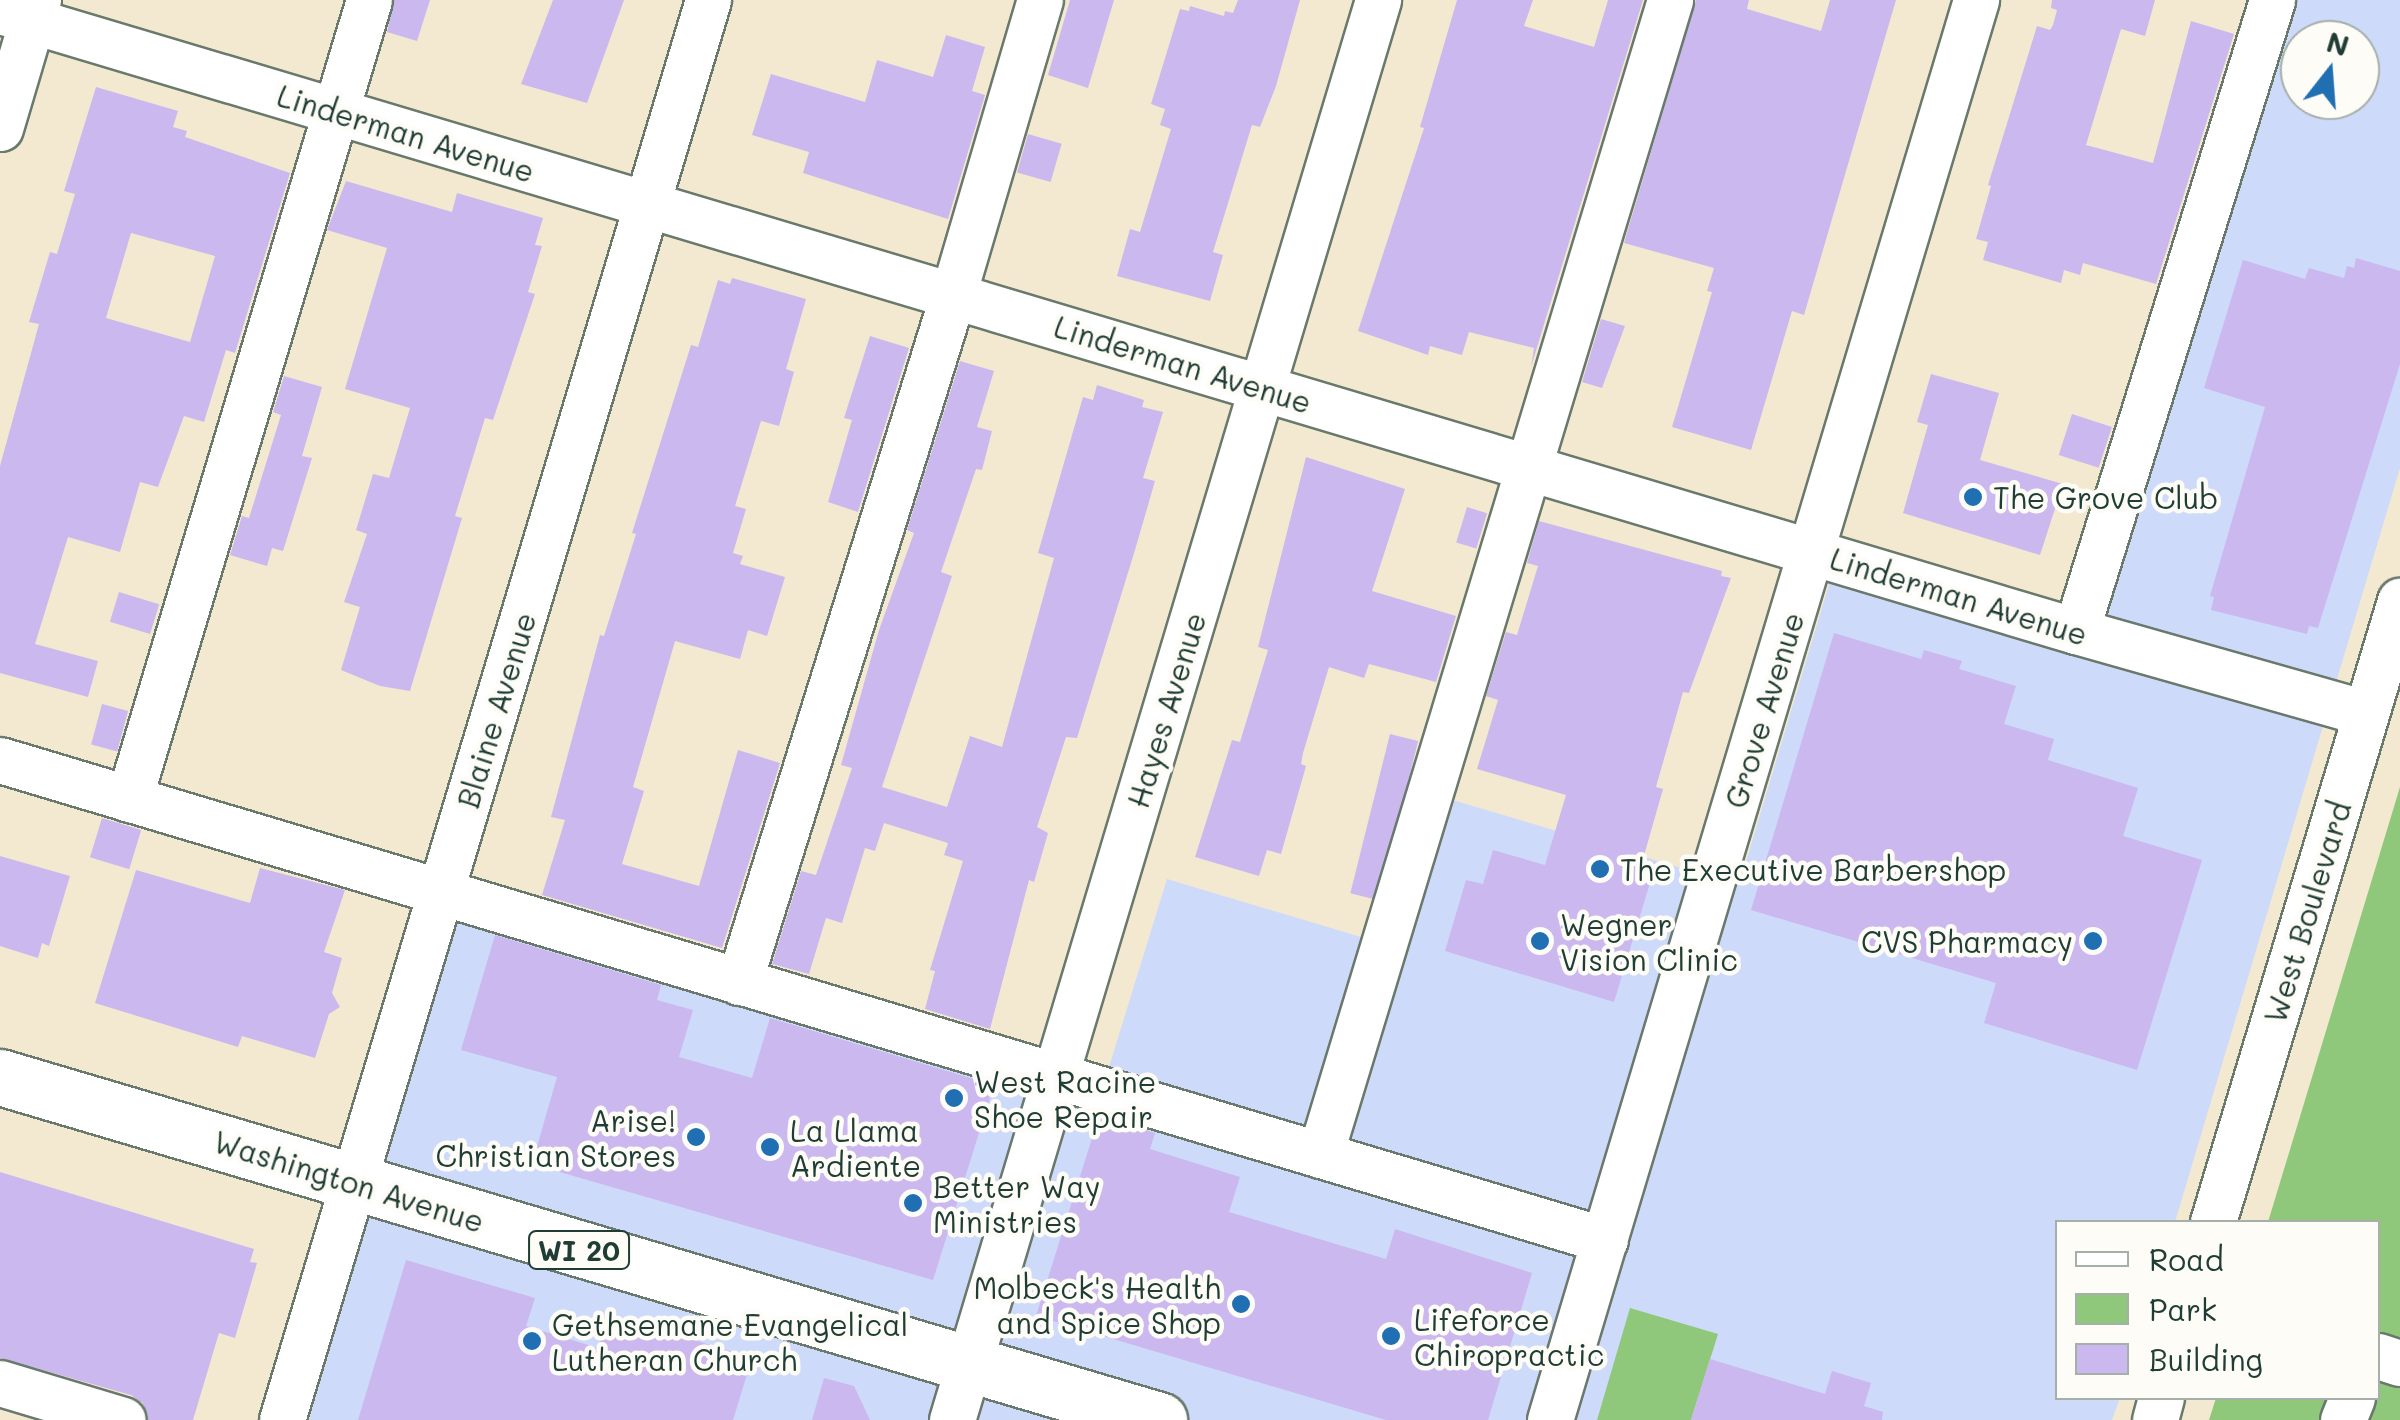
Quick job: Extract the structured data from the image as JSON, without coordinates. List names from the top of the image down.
{
  "streets": {
    "main road": ["Washington Avenue", "WI 20"],
    "street": [
      "Linderman Avenue",
      "Blaine Avenue",
      "Hayes Avenue",
      "Grove Avenue",
      "West Boulevard"
    ]
  },
  "crossings": [
    ["Linderman Avenue", "Blaine Avenue"],
    ["Linderman Avenue", "Hayes Avenue"],
    ["Linderman Avenue", "Grove Avenue"],
    ["Linderman Avenue", "West Boulevard"],
    ["Blaine Avenue", "Washington Avenue"],
    ["Hayes Avenue", "Washington Avenue"]
  ],
  "places": [
    "The Grove Club",
    "The Executive Barbershop",
    "Wegner Vision Clinic",
    "CVS Pharmacy",
    "West Racine Shoe Repair",
    "Arise! Christian Stores",
    "La Llama Ardiente",
    "Better Way Ministries",
    "Molbeck's Health and Spice Shop",
    "Lifeforce Chiropractic",
    "Gethsemane Evangelical Lutheran Church"
  ],
  "legend": ["Road", "Park", "Building"],
  "north": "top"
}
